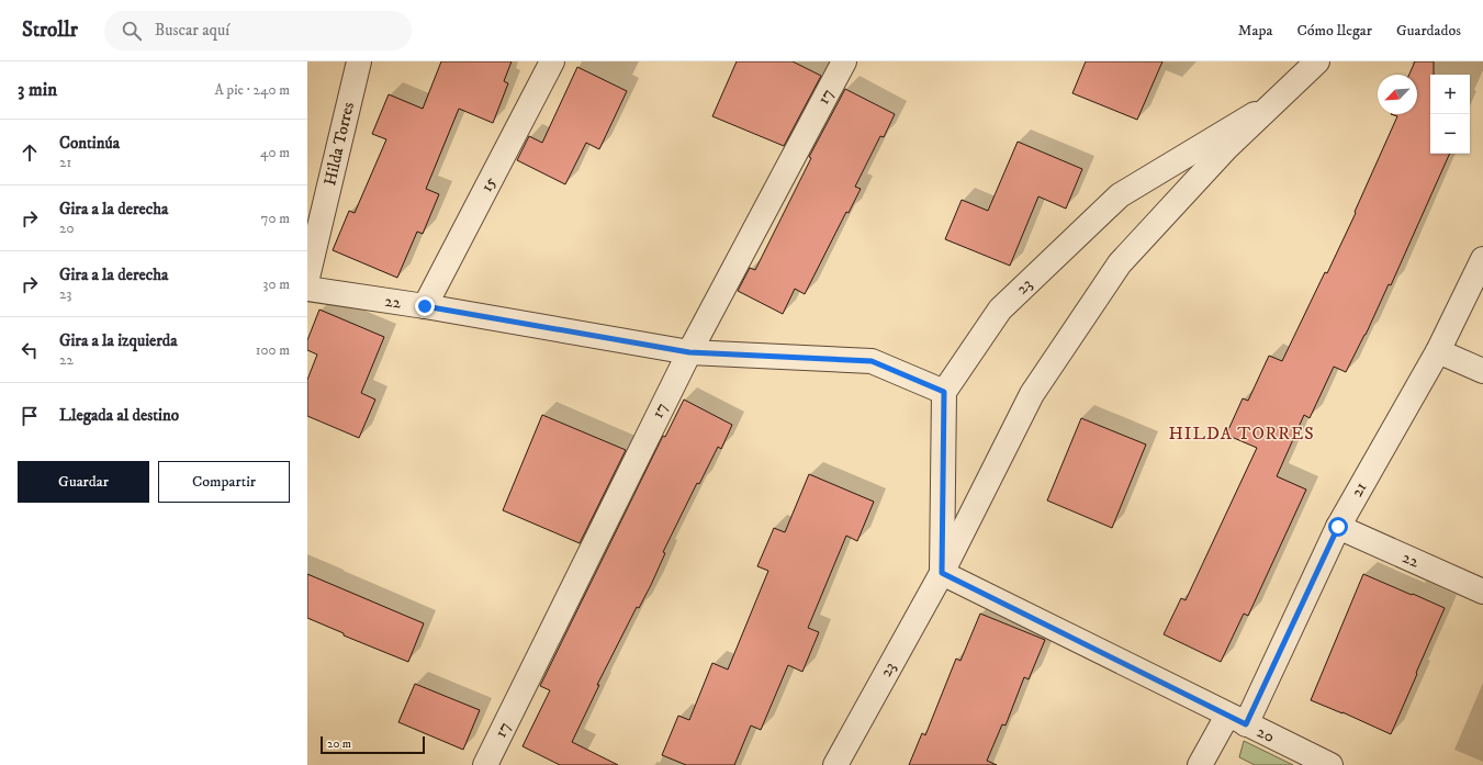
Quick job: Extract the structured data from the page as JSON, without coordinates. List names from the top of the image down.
{
  "streets": {
    "street": [
      "17",
      "Hilda Torres",
      "15",
      "23",
      "22",
      "21",
      "20"
    ]
  },
  "crossings": [
    ["17", "22"],
    ["15", "22"],
    ["23", "22"],
    ["23", "20"],
    ["22", "21"],
    ["21", "20"]
  ],
  "districts": ["HILDA TORRES"],
  "scale_bar": "20 m",
  "north": "bottom left",
  "page": {
    "header": "Strollr",
    "search": "Buscar aquí",
    "nav": ["Mapa", "Cómo llegar", "Guardados"],
    "heading": ["3 min", "A pie · 240 m"],
    "map_buttons": ["+", "−"],
    "list": [
      ["Continúa", "21", "40 m"],
      ["Gira a la derecha", "20", "70 m"],
      ["Gira a la derecha", "23", "30 m"],
      ["Gira a la izquierda", "22", "100 m"],
      "Llegada al destino"
    ],
    "buttons": ["Guardar", "Compartir"],
    "scale": "20 m"
  }
}
